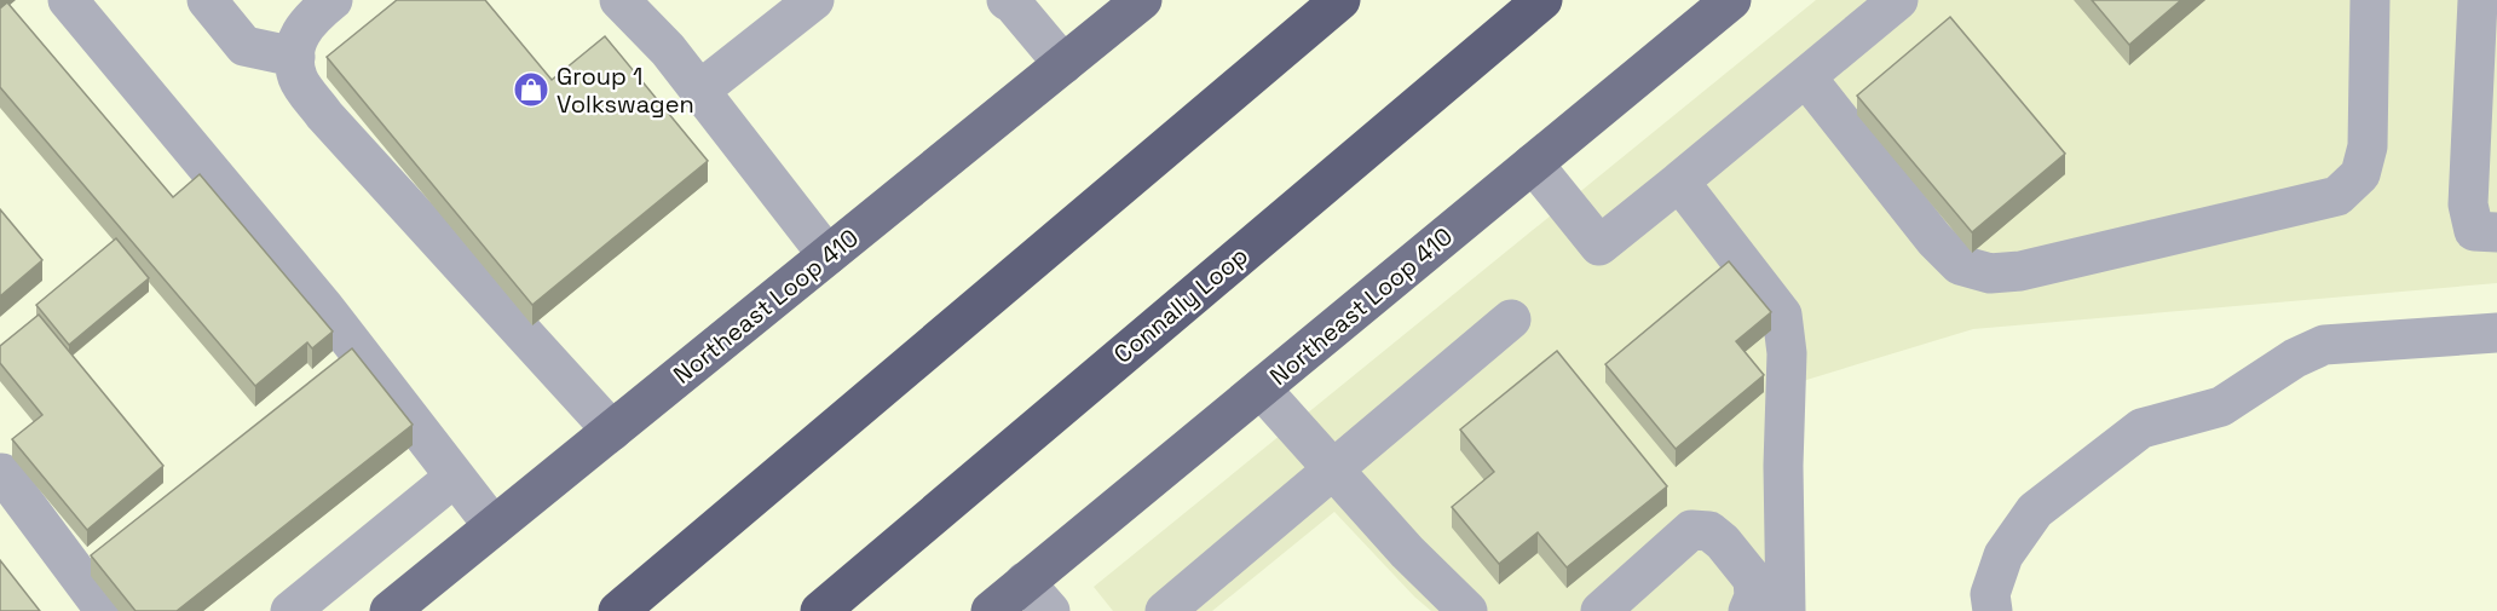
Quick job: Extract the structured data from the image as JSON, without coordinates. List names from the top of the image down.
{
  "streets": {
    "highway": ["Connally Loop"],
    "main road": ["Northeast Loop 410"]
  },
  "places": {
    "shop": ["Group 1 Volkswagen"]
  }
}
